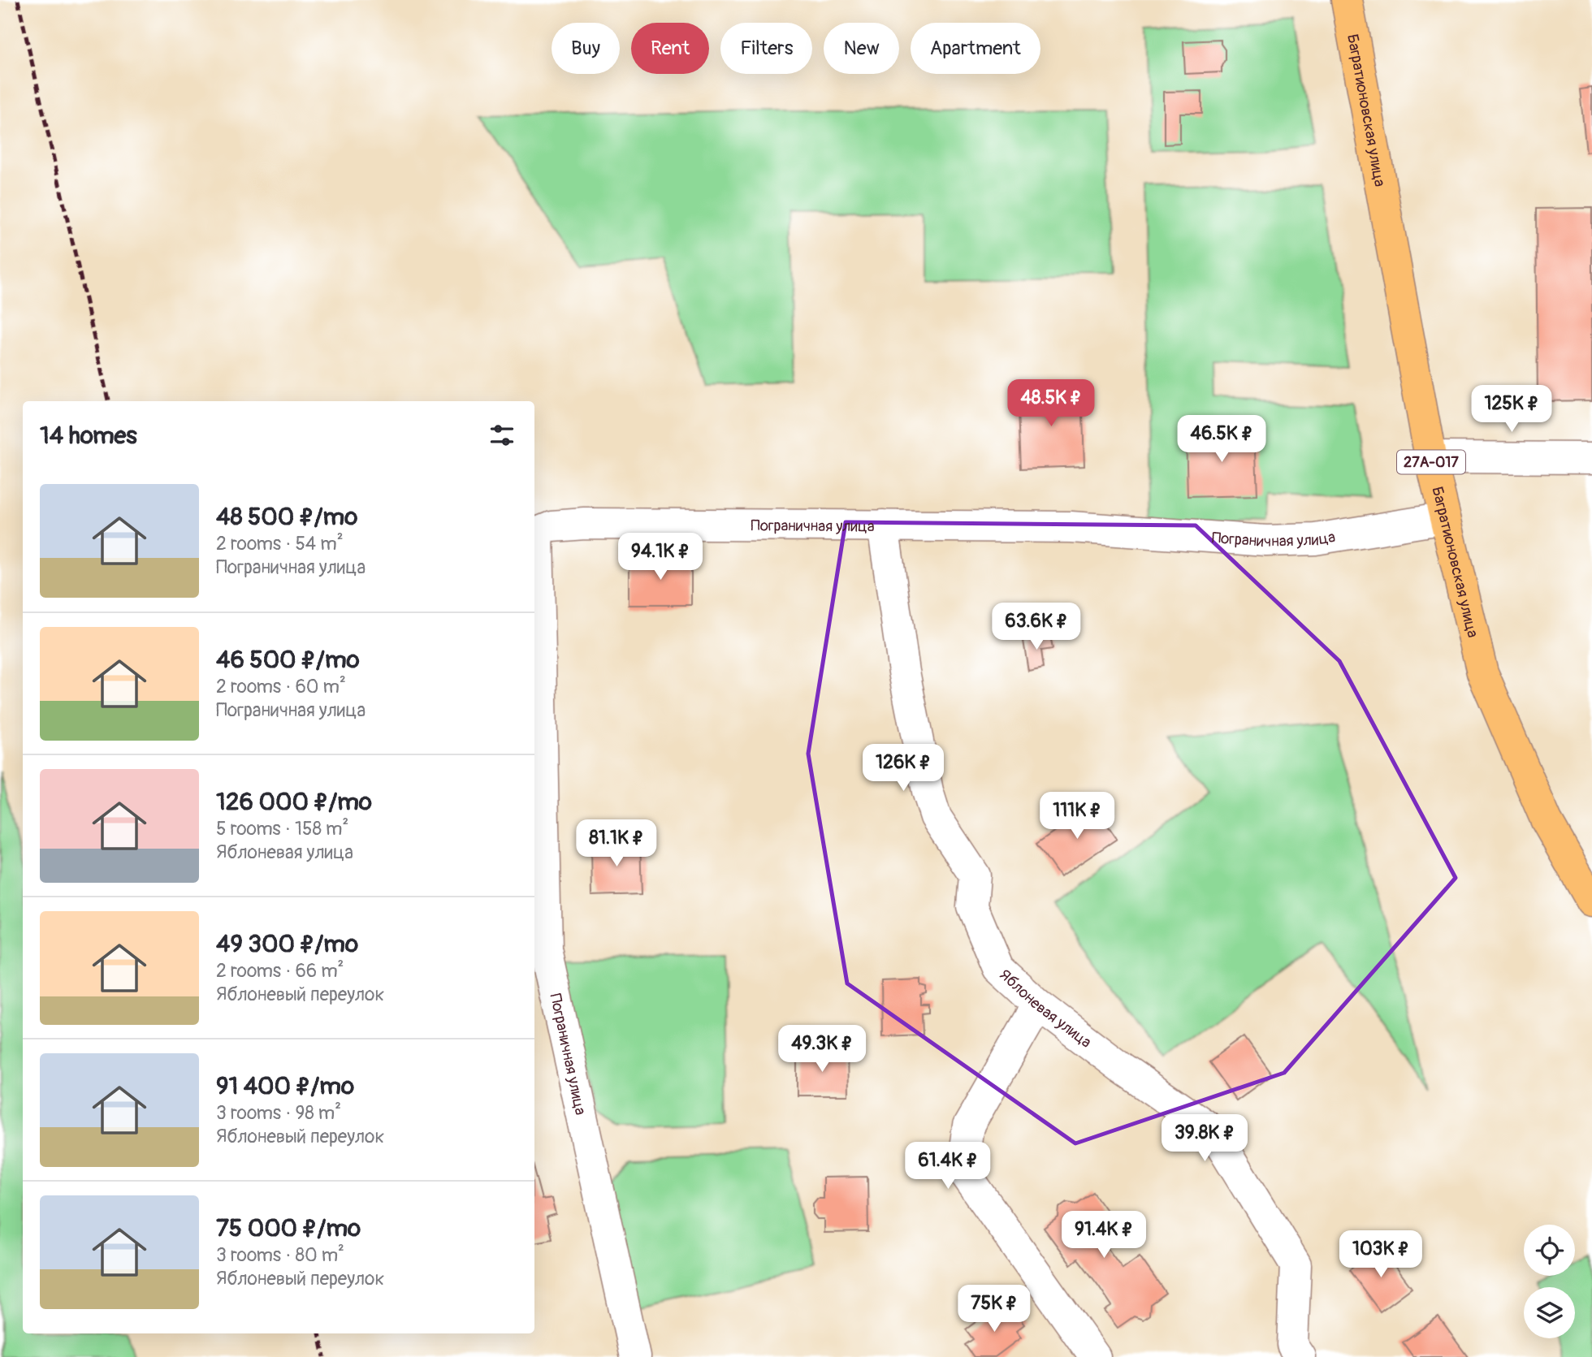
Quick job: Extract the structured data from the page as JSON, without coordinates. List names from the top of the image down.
{
  "streets": {
    "main road": ["Багратионовская улица", "27А-017"],
    "street": ["Пограничная улица", "Яблоневая улица"]
  },
  "crossings": [
    ["Багратионовская улица", "Пограничная улица"],
    ["Пограничная улица", "Яблоневая улица"]
  ],
  "page": {
    "chip": [
      "Buy",
      "Rent",
      "Filters",
      "New",
      "Apartment"
    ],
    "price": [
      "48.5K ₽",
      "125K ₽",
      "46.5K ₽",
      "94.1K ₽",
      "63.6K ₽",
      "126K ₽",
      "111K ₽",
      "81.1K ₽",
      "49.3K ₽",
      "39.8K ₽",
      "61.4K ₽",
      "91.4K ₽",
      "103K ₽",
      "75K ₽"
    ],
    "heading": "14 homes",
    "list": [
      {
        "name": "48 500 ₽/mo",
        "note": "2 rooms · 54 m² · Пограничная улица"
      },
      {
        "name": "46 500 ₽/mo",
        "note": "2 rooms · 60 m² · Пограничная улица"
      },
      {
        "name": "126 000 ₽/mo",
        "note": "5 rooms · 158 m² · Яблоневая улица"
      },
      {
        "name": "49 300 ₽/mo",
        "note": "2 rooms · 66 m² · Яблоневый переулок"
      },
      {
        "name": "91 400 ₽/mo",
        "note": "3 rooms · 98 m² · Яблоневый переулок"
      },
      {
        "name": "75 000 ₽/mo",
        "note": "3 rooms · 80 m² · Яблоневый переулок"
      }
    ]
  }
}
